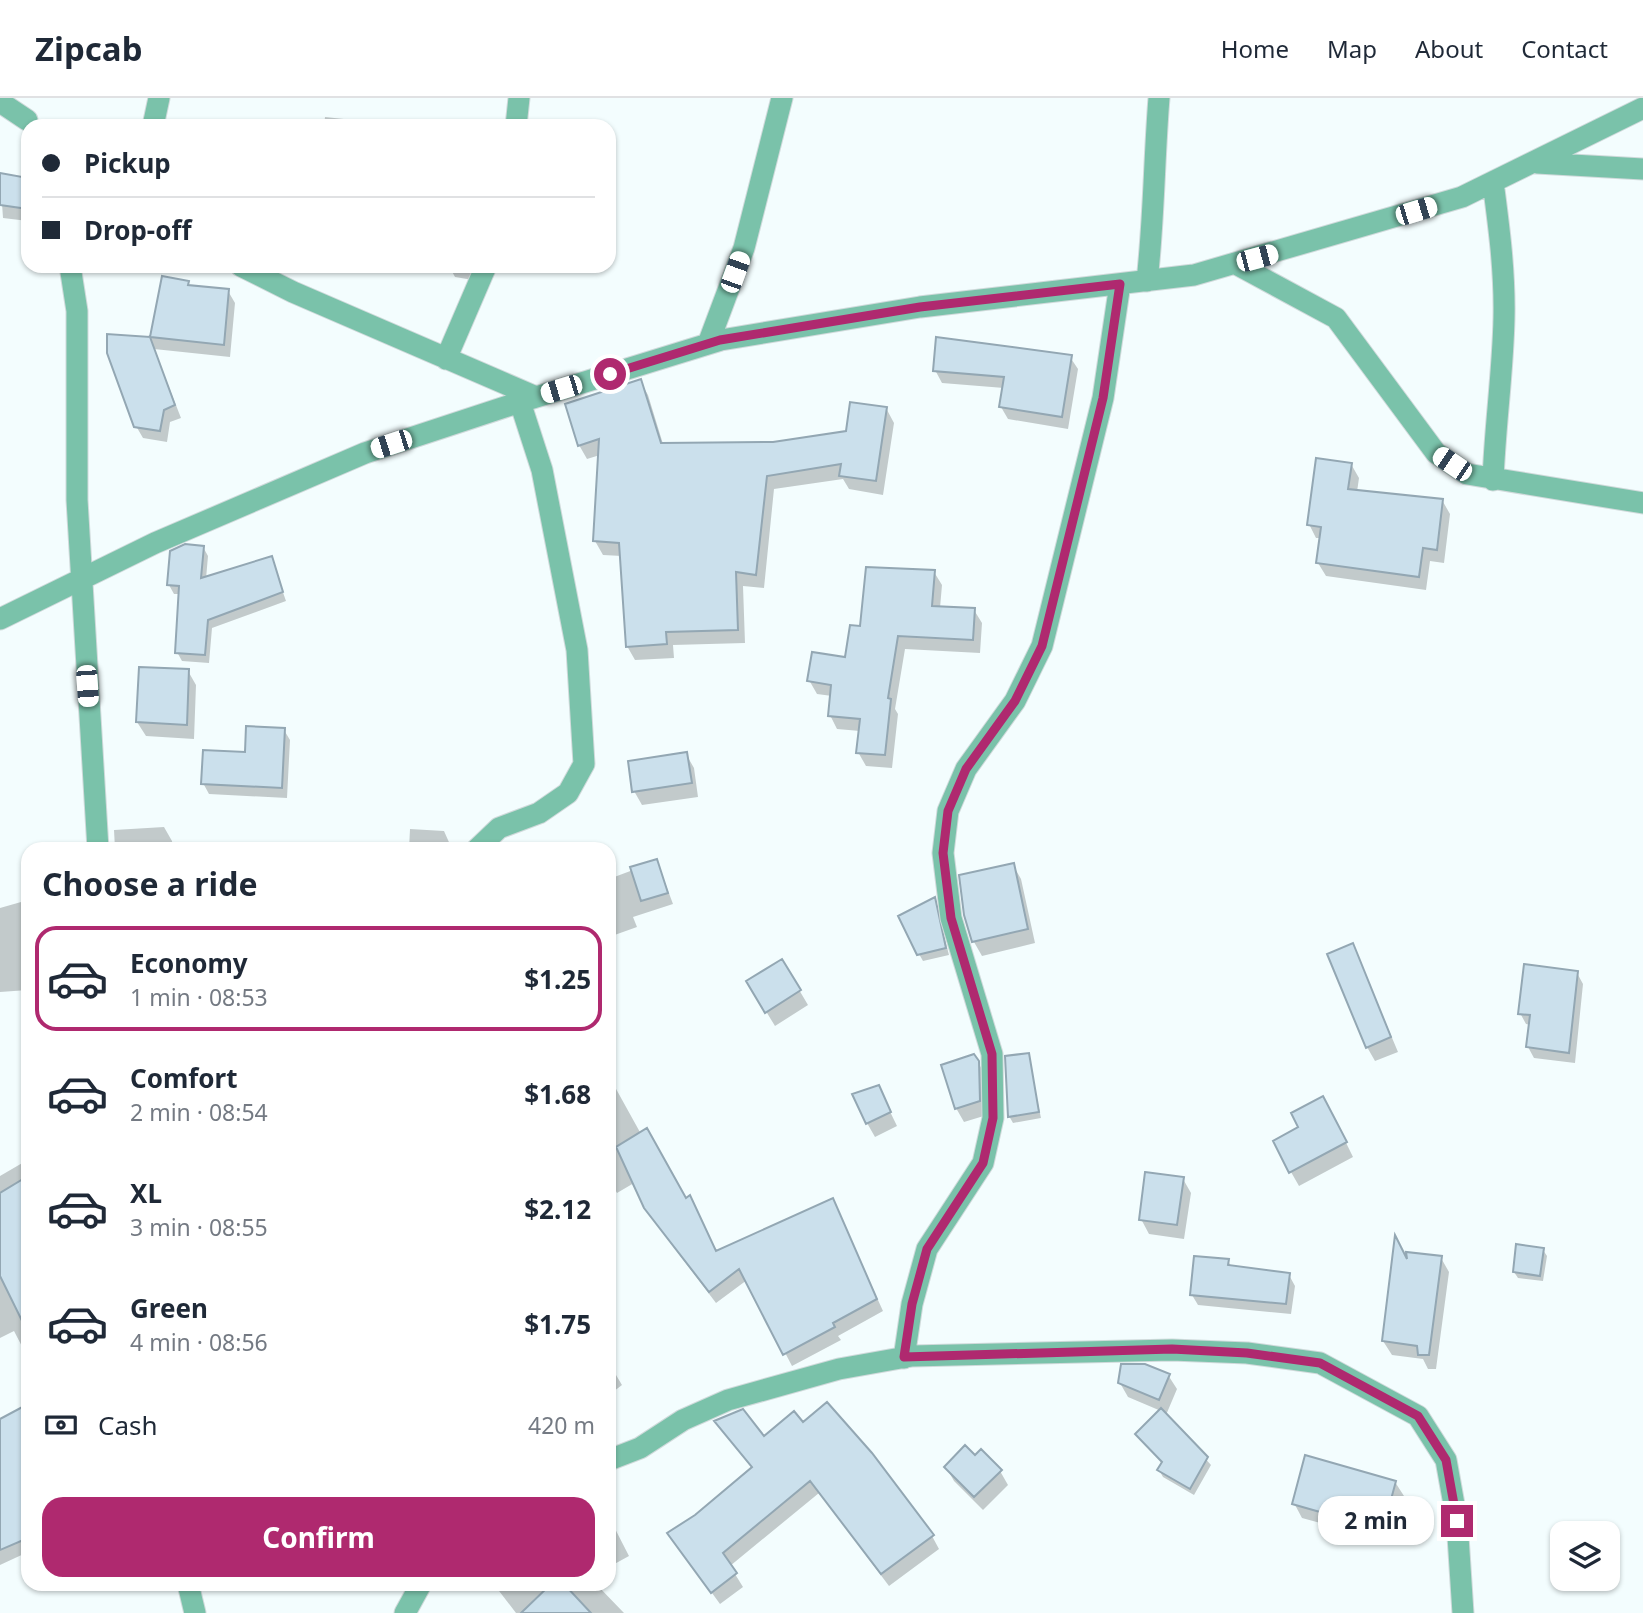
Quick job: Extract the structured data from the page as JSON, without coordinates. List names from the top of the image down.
{
  "page": {
    "header": "Zipcab",
    "nav": [
      "Home",
      "Map",
      "About",
      "Contact"
    ],
    "banner": ["Pickup", "Drop-off"],
    "heading": "Choose a ride",
    "list": [
      {
        "name": "Economy",
        "note": "1 min · 08:53",
        "value": "$1.25"
      },
      {
        "name": "Comfort",
        "note": "2 min · 08:54",
        "value": "$1.68"
      },
      {
        "name": "XL",
        "note": "3 min · 08:55",
        "value": "$2.12"
      },
      {
        "name": "Green",
        "note": "4 min · 08:56",
        "value": "$1.75"
      }
    ],
    "pay": ["Cash", "420 m"],
    "buttons": "Confirm",
    "bubble": "2 min"
  }
}
